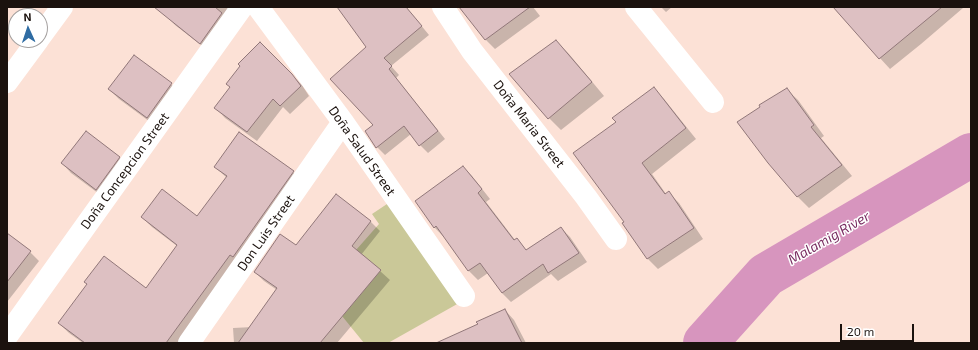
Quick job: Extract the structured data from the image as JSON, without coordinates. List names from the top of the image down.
{
  "streets": {
    "street": [
      "Doña Maria Street",
      "Doña Salud Street",
      "Doña Concepcion Street",
      "Don Luis Street"
    ]
  },
  "crossings": [
    ["Doña Salud Street", "Don Luis Street"]
  ],
  "water": ["Malamig River"],
  "scale_bar": "20 m",
  "north": "top"
}
